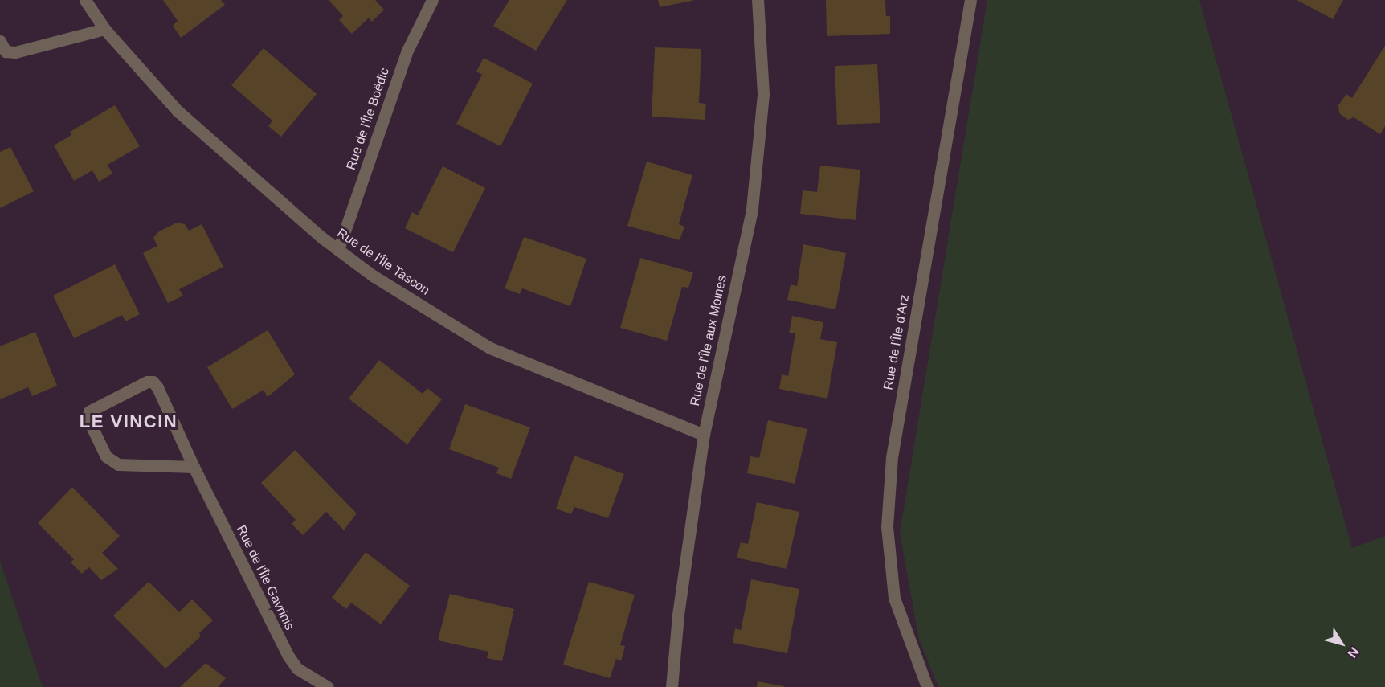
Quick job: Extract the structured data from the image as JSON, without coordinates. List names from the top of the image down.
{
  "streets": {
    "street": [
      "Rue de l'Île Boëdic",
      "Rue de l'Île Tascon",
      "Rue de l'Île aux Moines",
      "Rue de l'Île d'Arz",
      "Rue de l'Île Gavrinis"
    ]
  },
  "crossings": [
    ["Rue de l'Île Boëdic", "Rue de l'Île Tascon"],
    ["Rue de l'Île Tascon", "Rue de l'Île aux Moines"]
  ],
  "districts": ["LE VINCIN"],
  "north": "bottom right"
}
